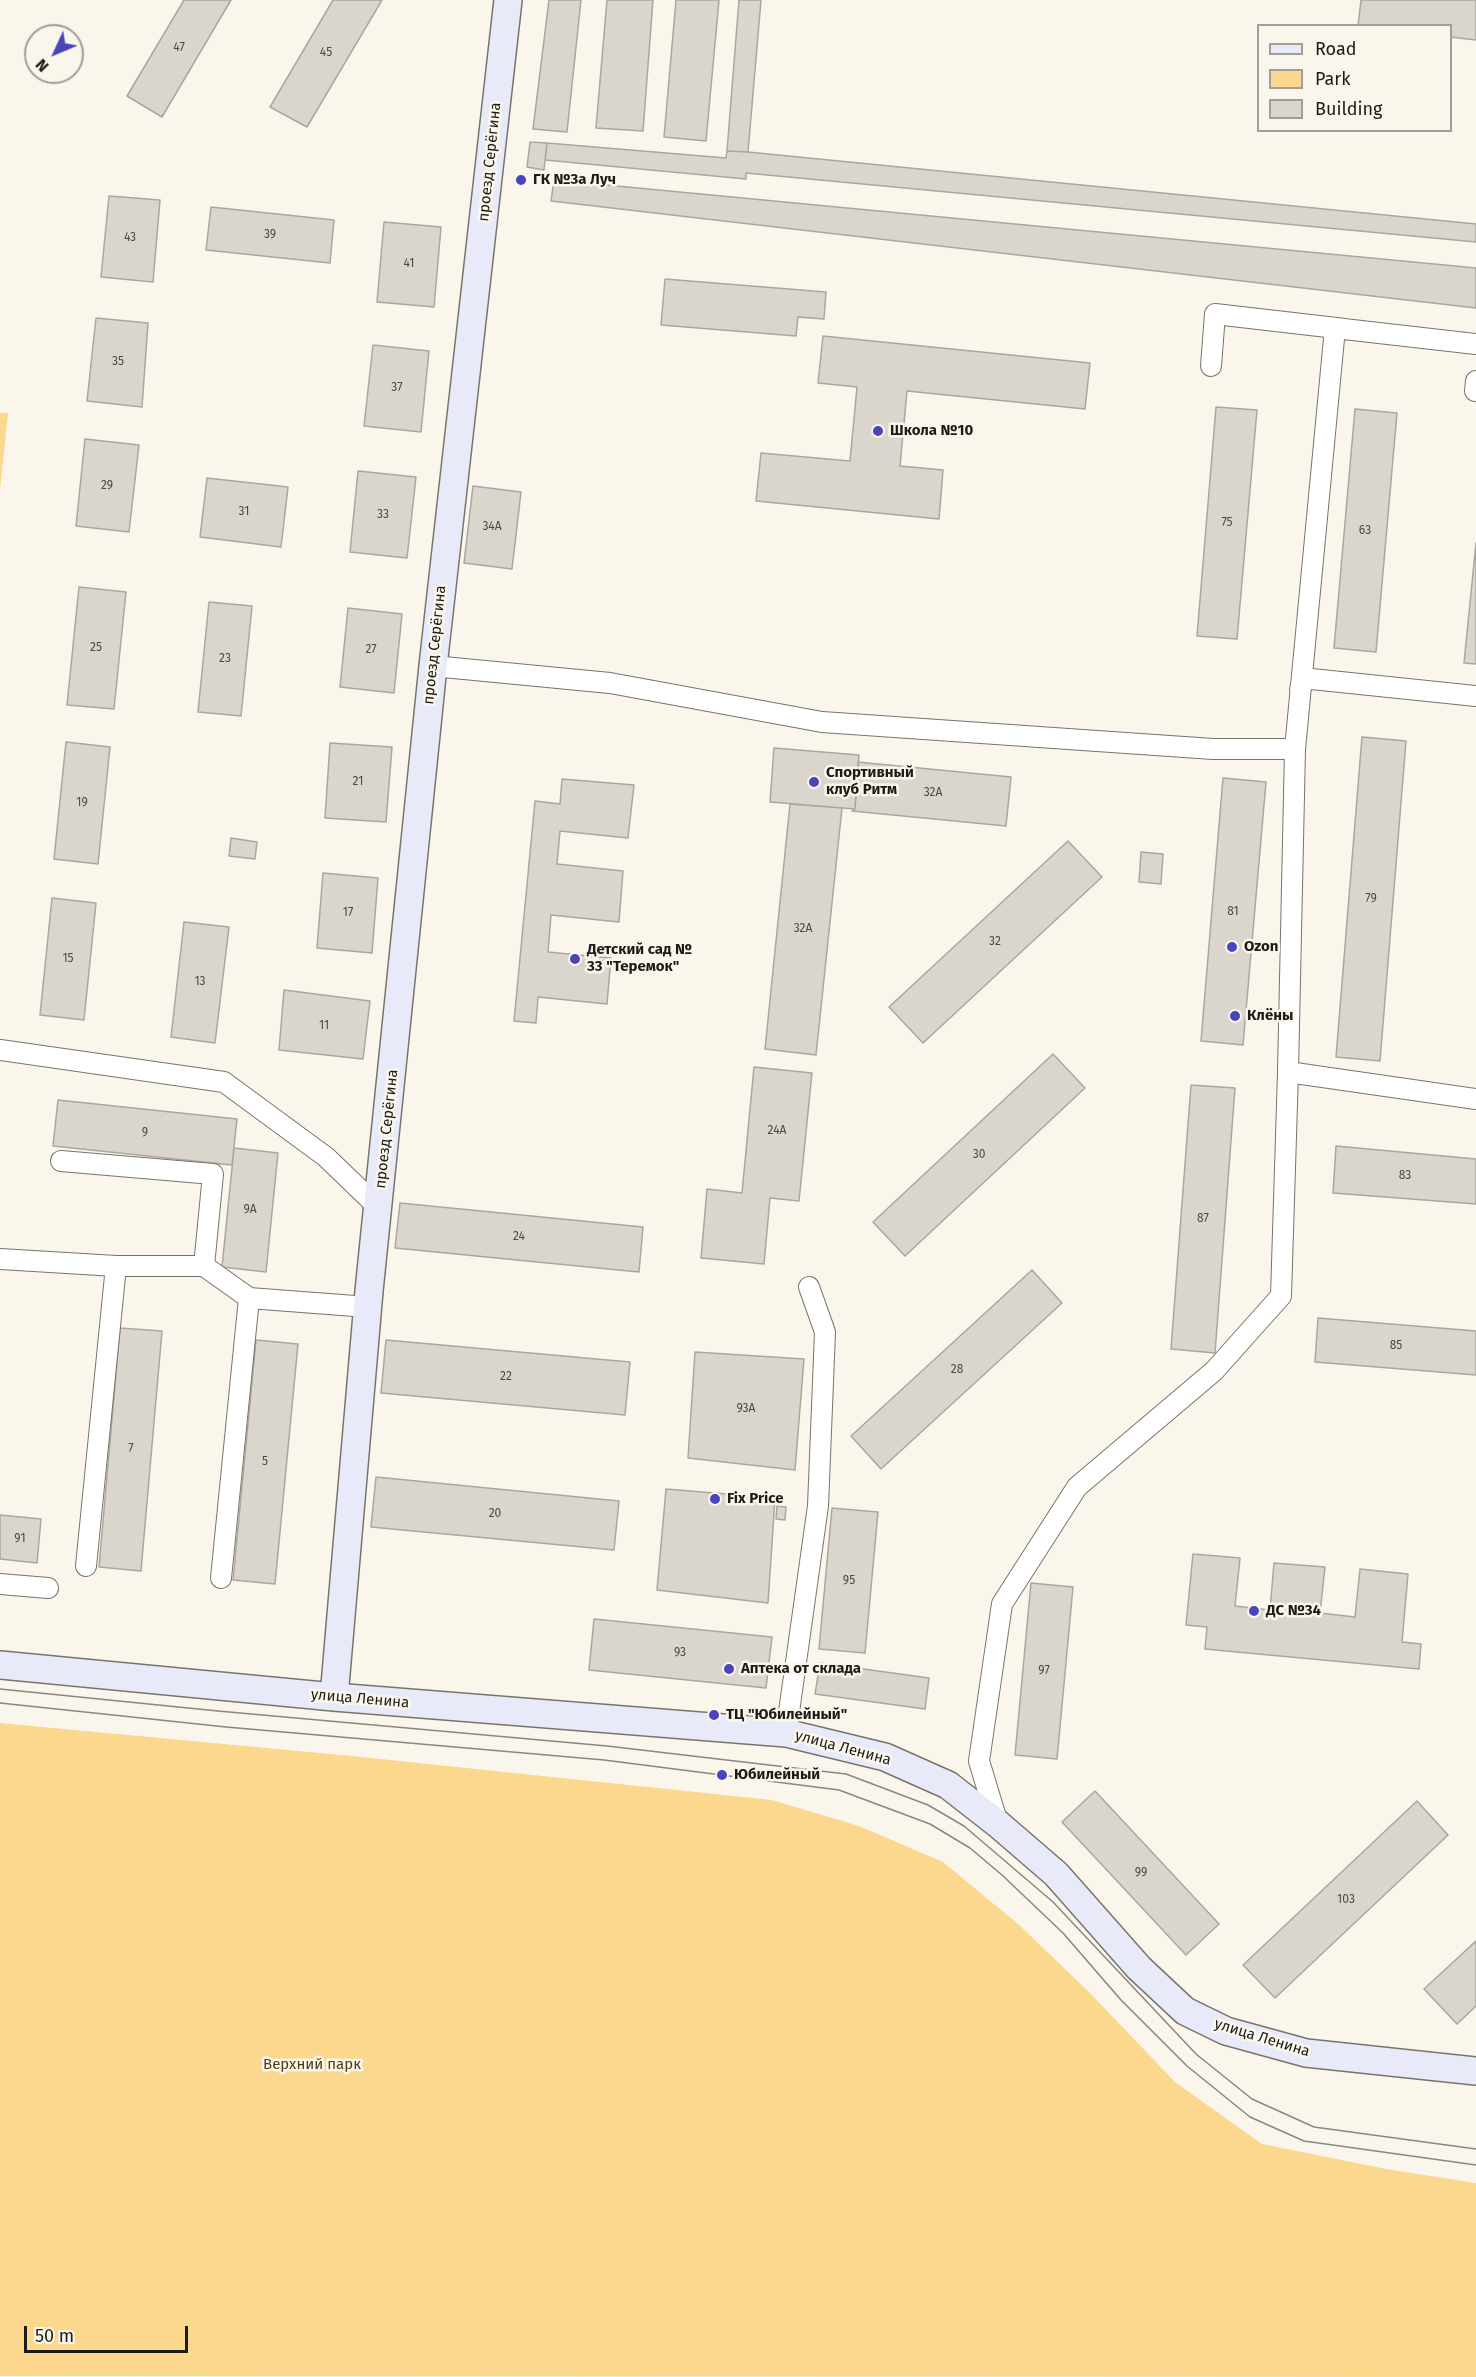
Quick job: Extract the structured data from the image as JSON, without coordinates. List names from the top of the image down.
{
  "streets": {
    "street": ["проезд Серёгина", "улица Ленина"]
  },
  "crossings": [
    ["проезд Серёгина", "улица Ленина"]
  ],
  "parks": ["Верхний парк"],
  "places": [
    "ГК №3а Луч",
    "Школа №10",
    "Спортивный клуб Ритм",
    "Ozon",
    "Детский сад № 33 \"Теремок\"",
    "Клёны",
    "Fix Price",
    "ДС №34",
    "Аптека от склада",
    "ТЦ \"Юбилейный\"",
    "Юбилейный"
  ],
  "house_numbers": [
    "47",
    "45",
    "39",
    "43",
    "41",
    "35",
    "37",
    "29",
    "31",
    "33",
    "75",
    "34А",
    "63",
    "25",
    "27",
    "23",
    "21",
    "32А",
    "19",
    "79",
    "81",
    "17",
    "32А",
    "32",
    "15",
    "13",
    "11",
    "24А",
    "9",
    "30",
    "83",
    "9А",
    "87",
    "24",
    "85",
    "28",
    "22",
    "93А",
    "7",
    "5",
    "20",
    "91",
    "95",
    "93",
    "97",
    "99",
    "103"
  ],
  "legend": ["Road", "Park", "Building"],
  "scale_bar": "50 m",
  "north": "bottom left"
}
